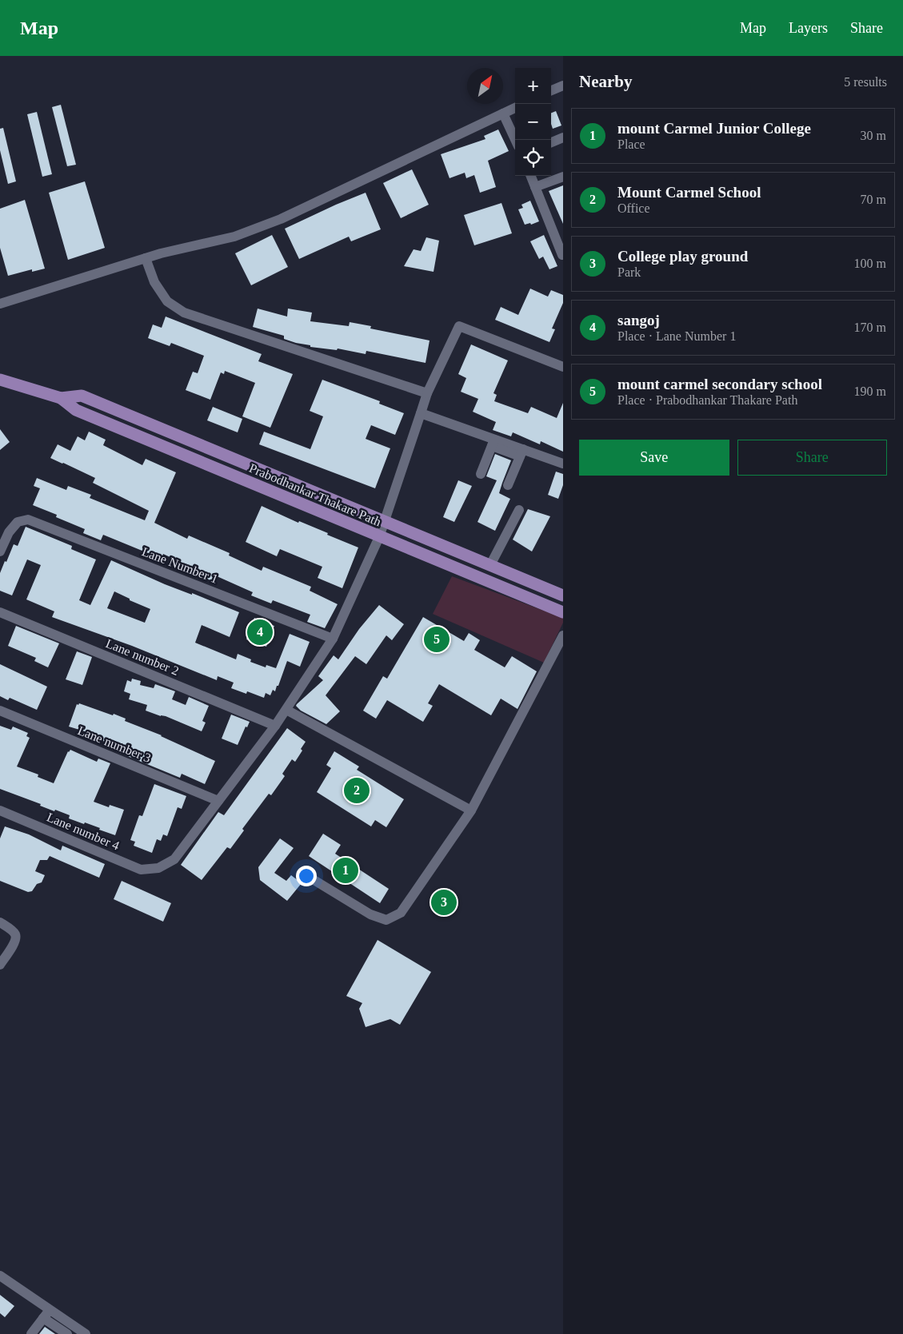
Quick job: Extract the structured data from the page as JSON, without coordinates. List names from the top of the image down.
{
  "streets": {
    "main road": ["Prabodhankar Thakare Path"],
    "street": [
      "Lane Number 1",
      "Lane number 2",
      "Lane number 3",
      "Lane number 4"
    ]
  },
  "crossings": [
    ["Lane number 3", "Lane number 4"]
  ],
  "north": "top right",
  "page": {
    "header": "Map",
    "nav": ["Map", "Layers", "Share"],
    "heading": ["Nearby", "5 results"],
    "map_buttons": ["+", "−"],
    "list": [
      {
        "mark": "1",
        "name": "mount Carmel Junior College",
        "note": "Place",
        "value": "30 m"
      },
      {
        "mark": "2",
        "name": "Mount Carmel School",
        "note": "Office",
        "value": "70 m"
      },
      {
        "mark": "3",
        "name": "College play ground",
        "note": "Park",
        "value": "100 m"
      },
      {
        "mark": "4",
        "name": "sangoj",
        "note": "Place · Lane Number 1",
        "value": "170 m"
      },
      {
        "mark": "5",
        "name": "mount carmel secondary school",
        "note": "Place · Prabodhankar Thakare Path",
        "value": "190 m"
      }
    ],
    "buttons": ["Save", "Share"],
    "pins": [
      "4",
      "5",
      "2",
      "1",
      "3"
    ]
  }
}
